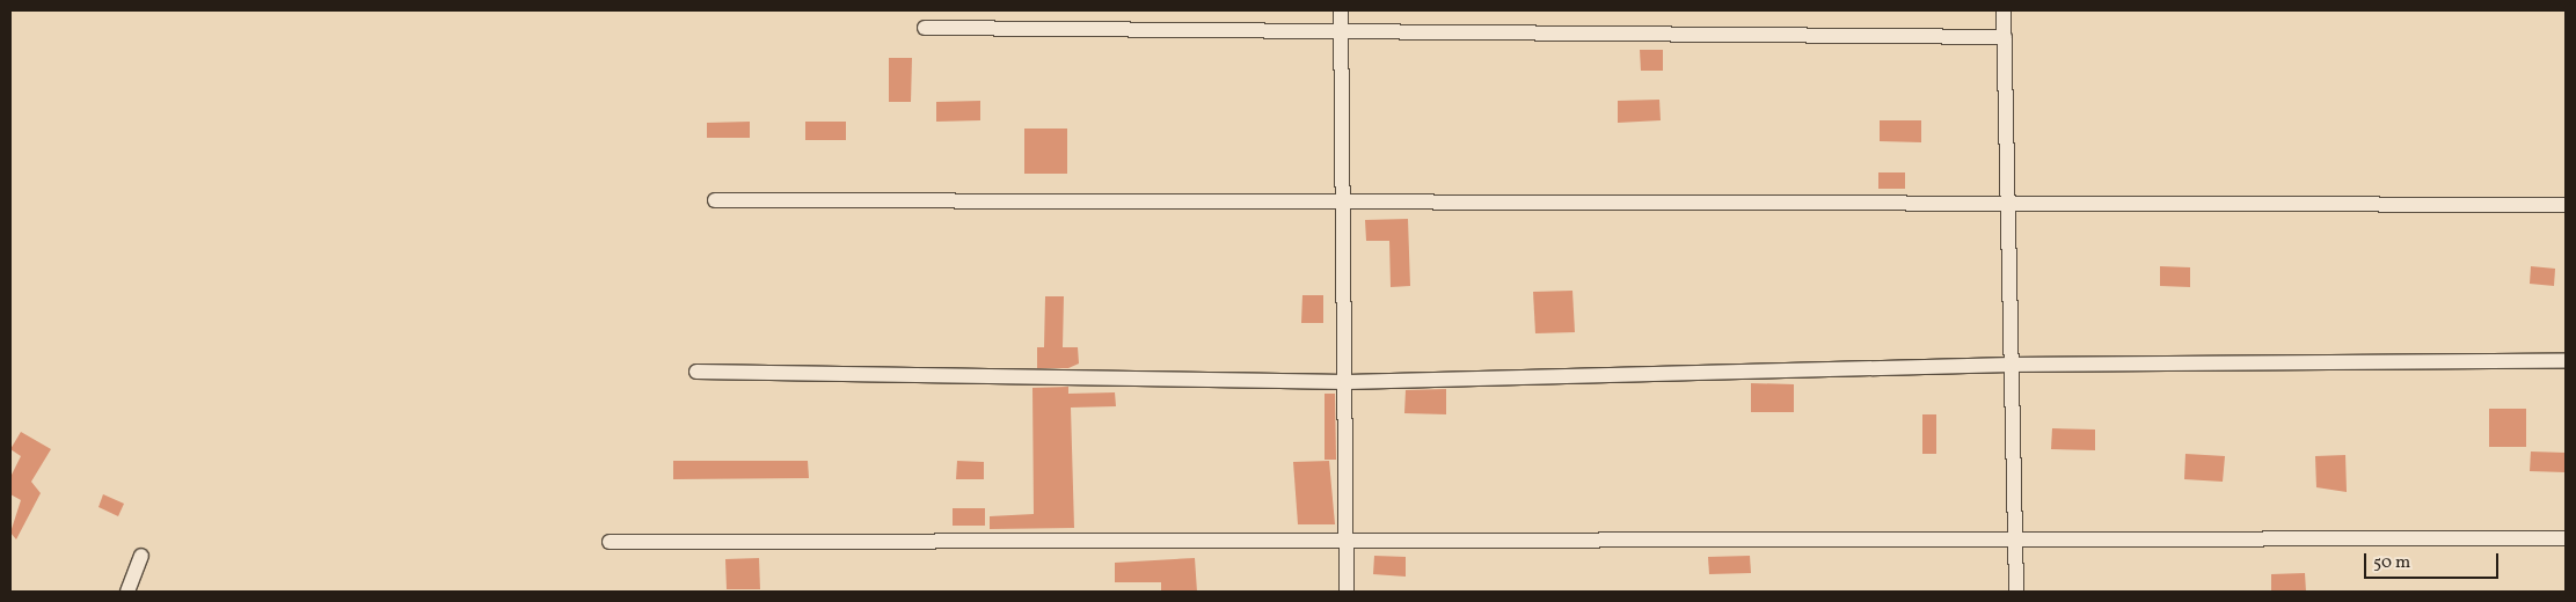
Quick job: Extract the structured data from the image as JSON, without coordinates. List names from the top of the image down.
{
  "scale_bar": "50 m"
}
